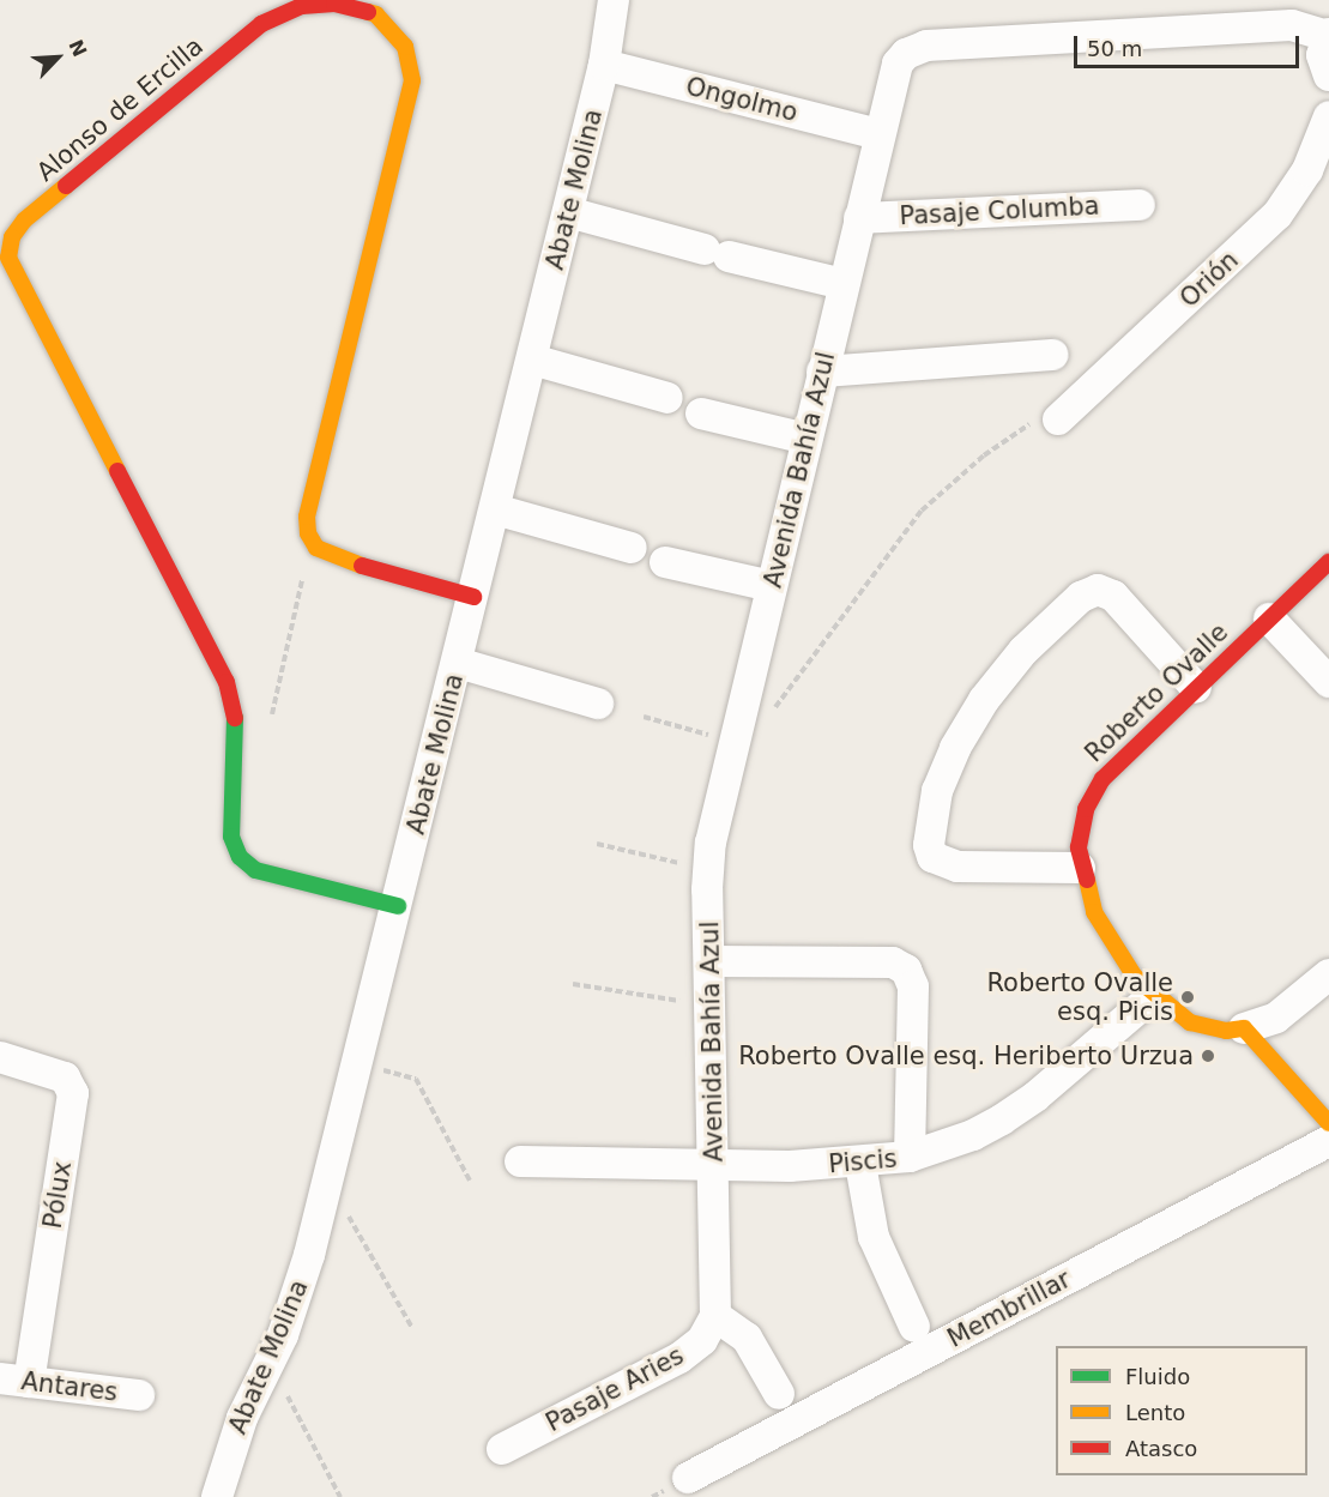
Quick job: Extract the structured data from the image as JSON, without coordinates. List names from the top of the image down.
{
  "streets": {
    "street": [
      "Ongolmo",
      "Alonso de Ercilla",
      "Abate Molina",
      "Pasaje Columba",
      "Orión",
      "Avenida Bahía Azul",
      "Roberto Ovalle",
      "Piscis",
      "Pólux",
      "Membrillar",
      "Antares",
      "Pasaje Aries"
    ]
  },
  "crossings": [
    ["Ongolmo", "Abate Molina"],
    ["Ongolmo", "Avenida Bahía Azul"],
    ["Alonso de Ercilla", "Abate Molina"],
    ["Pasaje Columba", "Avenida Bahía Azul"],
    ["Avenida Bahía Azul", "Piscis"],
    ["Avenida Bahía Azul", "Pasaje Aries"],
    ["Roberto Ovalle", "Piscis"],
    ["Pólux", "Antares"]
  ],
  "places": ["Roberto Ovalle esq. Picis", "Roberto Ovalle esq. Heriberto Urzua"],
  "legend": ["Fluido", "Lento", "Atasco"],
  "scale_bar": "50 m",
  "north": "top right"
}
